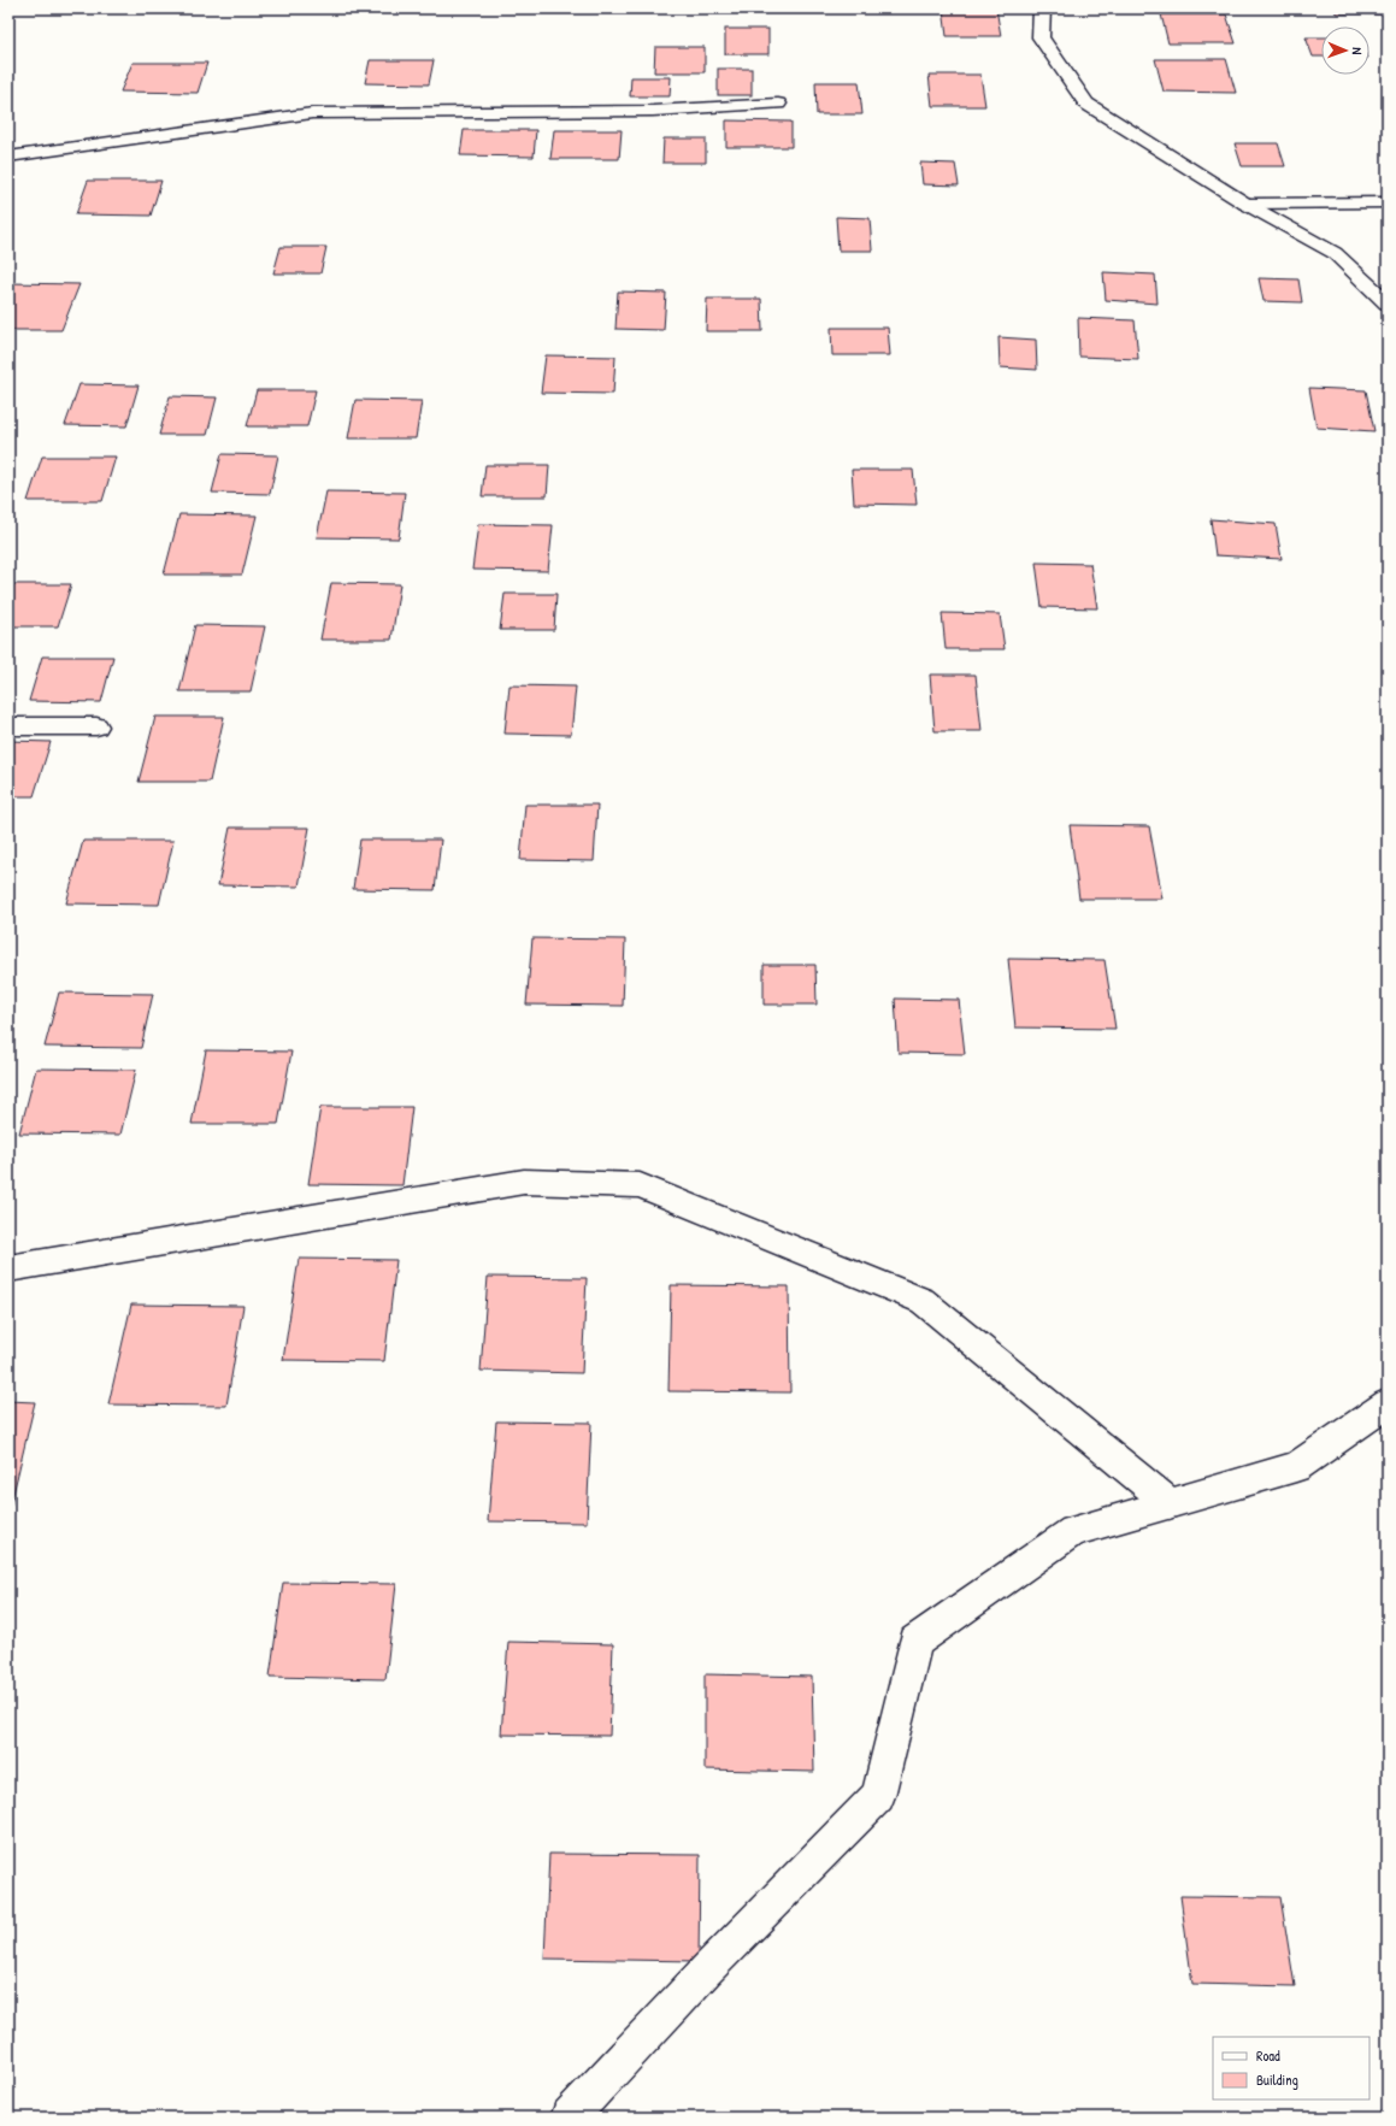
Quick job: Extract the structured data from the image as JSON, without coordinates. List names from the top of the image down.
{
  "legend": ["Road", "Building"],
  "north": "right"
}
